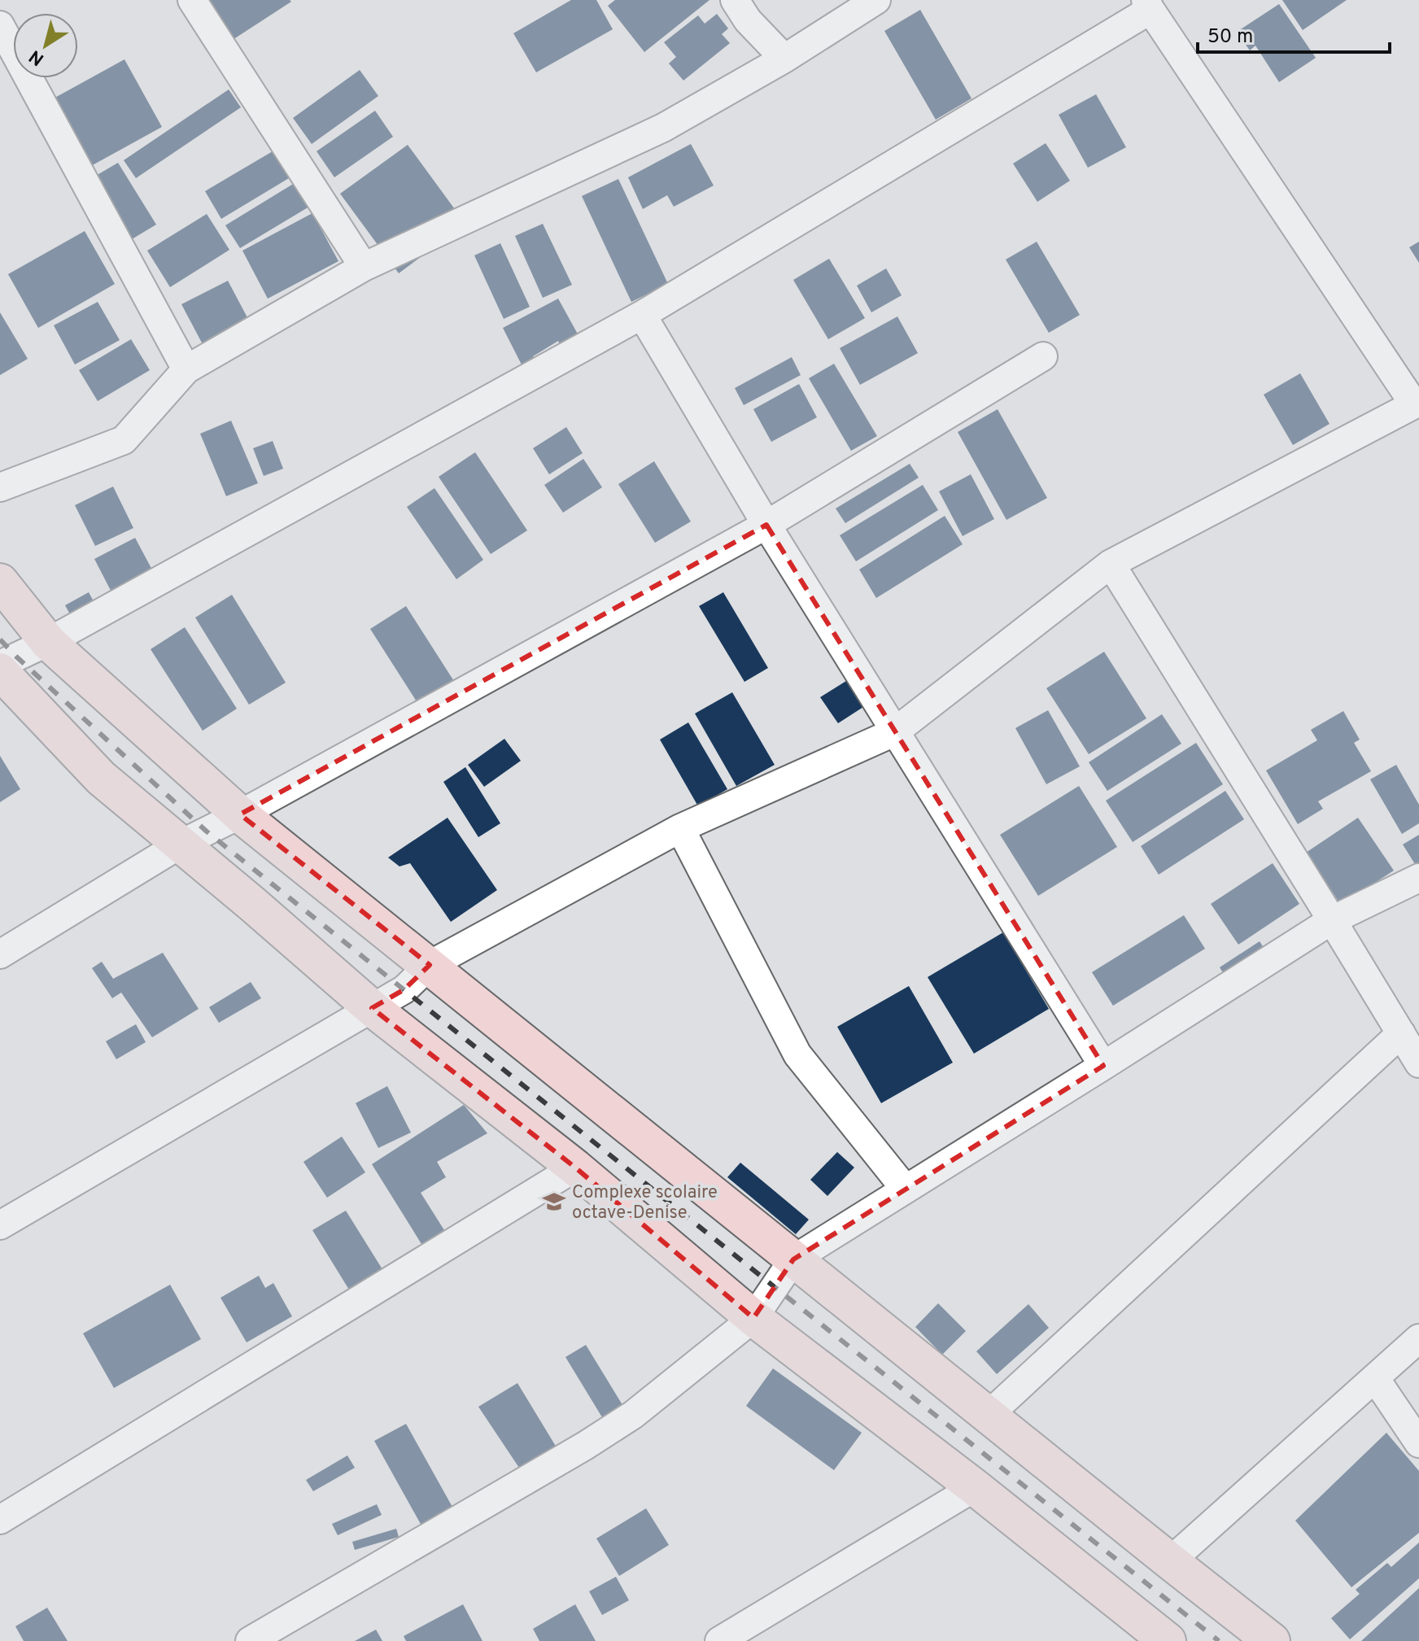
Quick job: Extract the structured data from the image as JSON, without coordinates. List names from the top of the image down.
{
  "places": {
    "school or university": ["Complexe scolaire octave-Denise"]
  },
  "scale_bar": "50 m",
  "north": "bottom left"
}
